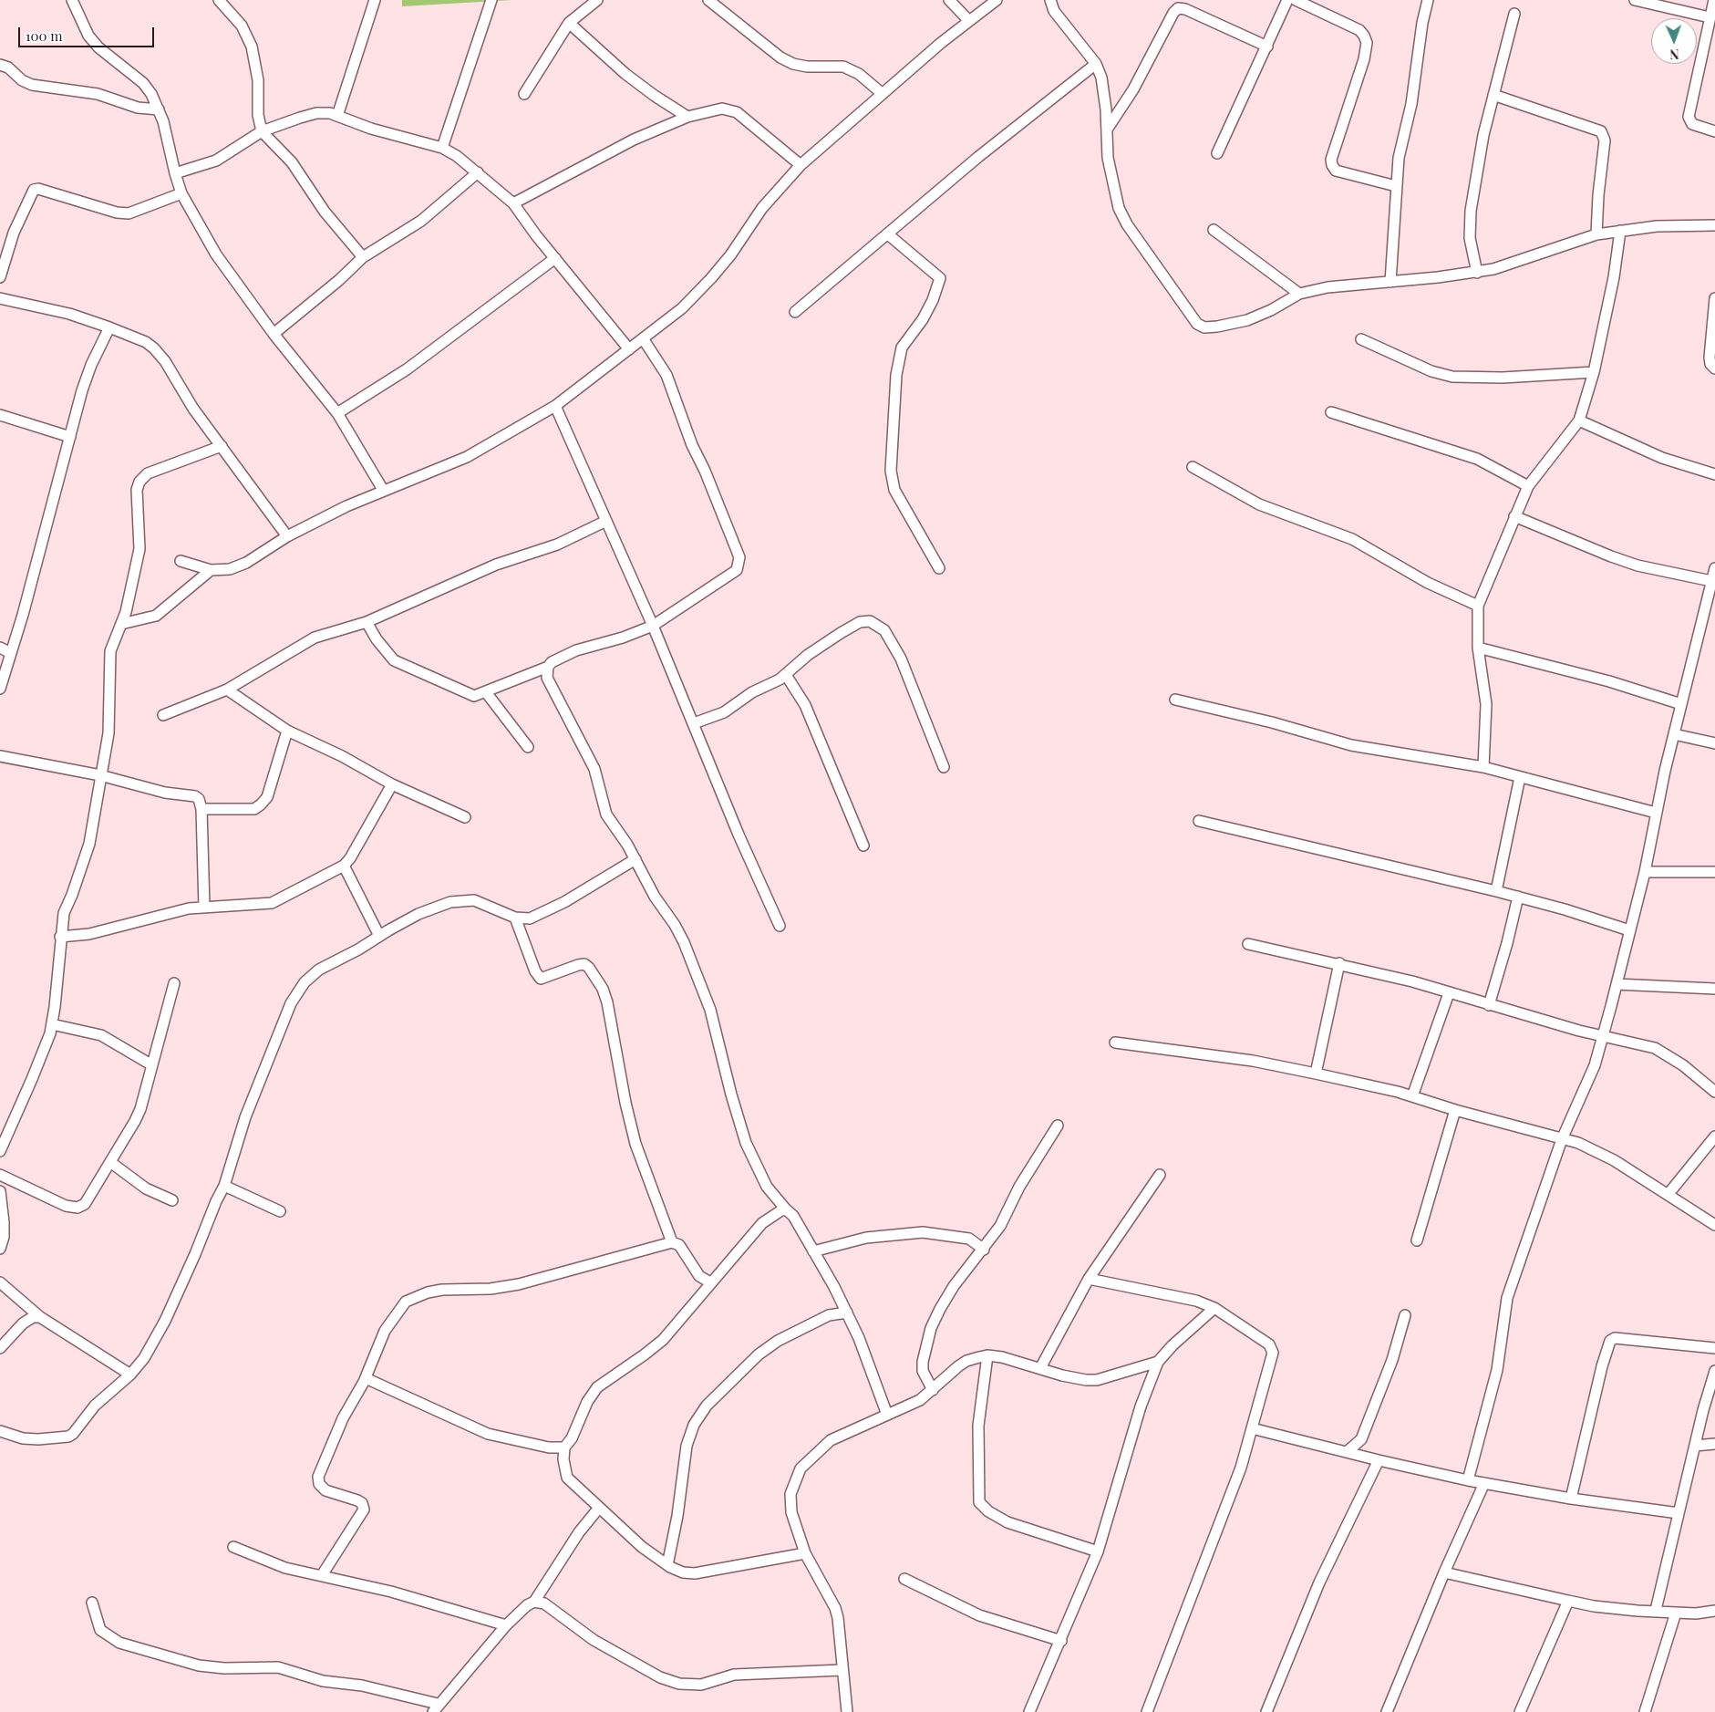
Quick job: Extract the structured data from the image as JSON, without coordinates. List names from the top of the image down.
{
  "scale_bar": "100 m",
  "north": "bottom"
}
